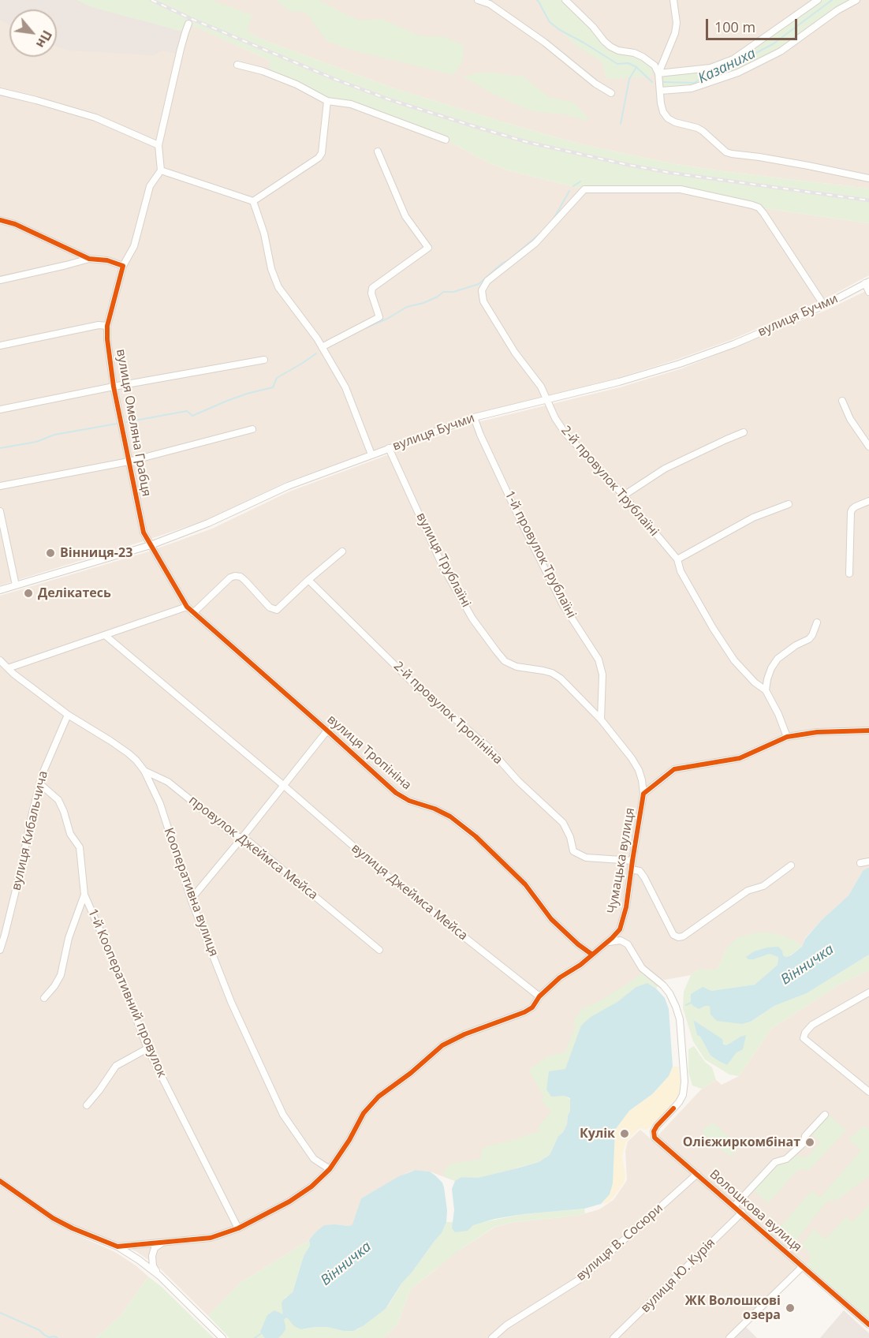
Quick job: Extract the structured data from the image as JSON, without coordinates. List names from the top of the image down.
{
  "streets": {
    "street": [
      "вулиця Бучми",
      "вулиця Омеляна Грабця",
      "2-й провулок Трублаїні",
      "1-й провулок Трублаїні",
      "вулиця Трублаїні",
      "2-й провулок Тропініна",
      "вулиця Тропініна",
      "вулиця Кибальчича",
      "провулок Джеймса Мейса",
      "Чумацька вулиця",
      "Кооперативна вулиця",
      "вулиця Джеймса Мейса",
      "1-й Кооперативний провулок",
      "Волошкова вулиця",
      "вулиця В. Сосюри",
      "вулиця Ю. Курія"
    ]
  },
  "crossings": [
    ["вулиця Бучми", "вулиця Омеляна Грабця"],
    ["вулиця Бучми", "2-й провулок Трублаїні"],
    ["вулиця Бучми", "1-й провулок Трублаїні"],
    ["вулиця Бучми", "вулиця Трублаїні"],
    ["вулиця Бучми", "вулиця Тропініна"],
    ["вулиця Омеляна Грабця", "вулиця Тропініна"],
    ["1-й провулок Трублаїні", "вулиця Трублаїні"],
    ["вулиця Трублаїні", "Чумацька вулиця"],
    ["2-й провулок Тропініна", "Чумацька вулиця"],
    ["вулиця Тропініна", "Чумацька вулиця"],
    ["вулиця Кибальчича", "Кооперативна вулиця"],
    ["вулиця Кибальчича", "1-й Кооперативний провулок"],
    ["провулок Джеймса Мейса", "Кооперативна вулиця"],
    ["Чумацька вулиця", "Кооперативна вулиця"],
    ["Чумацька вулиця", "вулиця Джеймса Мейса"],
    ["Чумацька вулиця", "1-й Кооперативний провулок"],
    ["Чумацька вулиця", "Волошкова вулиця"],
    ["Волошкова вулиця", "вулиця В. Сосюри"],
    ["Волошкова вулиця", "вулиця Ю. Курія"]
  ],
  "water": ["Казаниха", "Вінничка"],
  "places": [
    "Вінниця-23",
    "Делікатесь",
    "Кулік",
    "Олієжиркомбінат",
    "ЖК Волошкові озера"
  ],
  "scale_bar": "100 m",
  "north": "bottom right"
}
